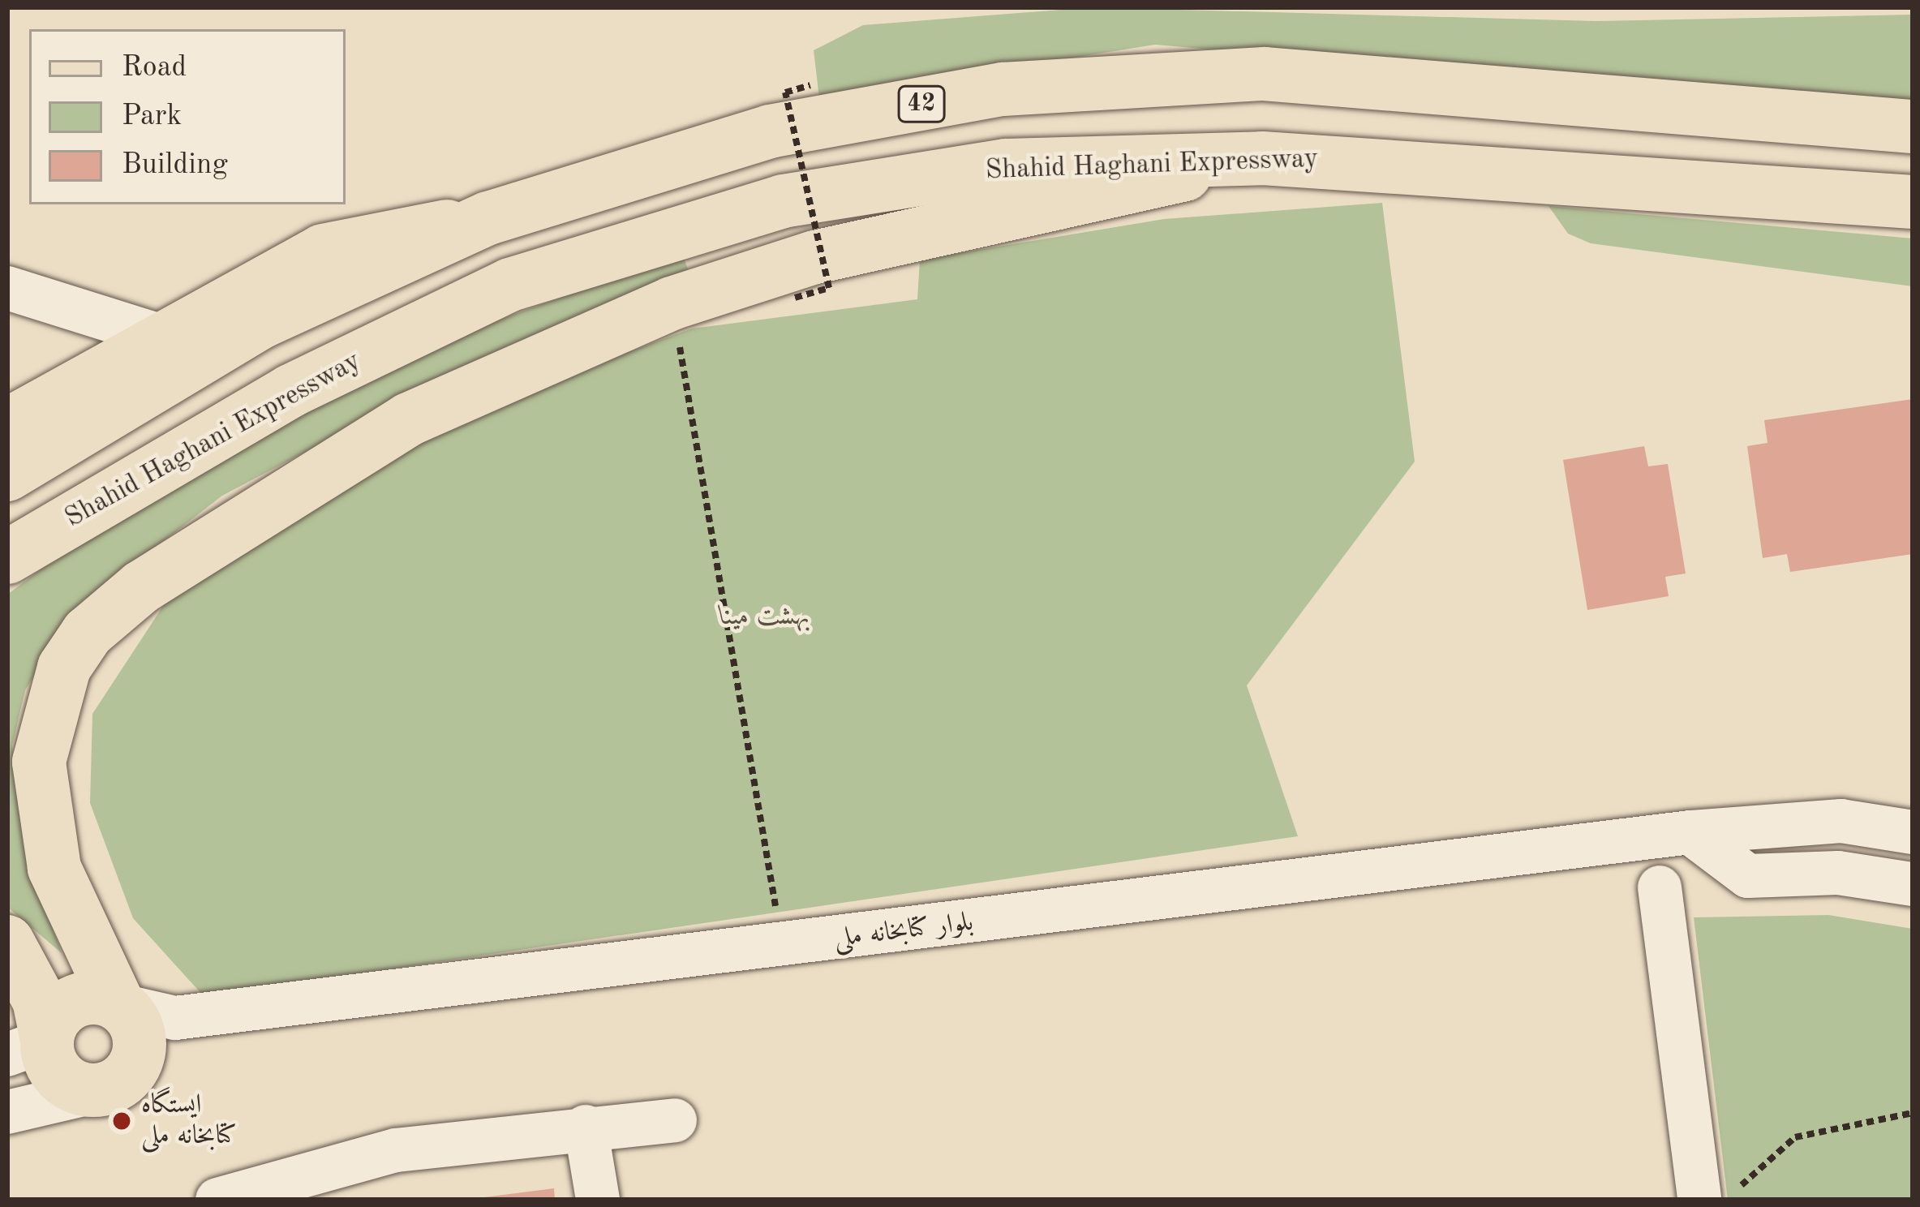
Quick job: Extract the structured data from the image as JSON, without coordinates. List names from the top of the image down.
{
  "streets": {
    "main road": ["42", "Shahid Haghani Expressway"],
    "lane": ["بلوار کتابخانه ملی"]
  },
  "parks": ["بهشت مينا"],
  "places": ["ایستگاه کتابخانه ملی"],
  "legend": ["Road", "Park", "Building"]
}
